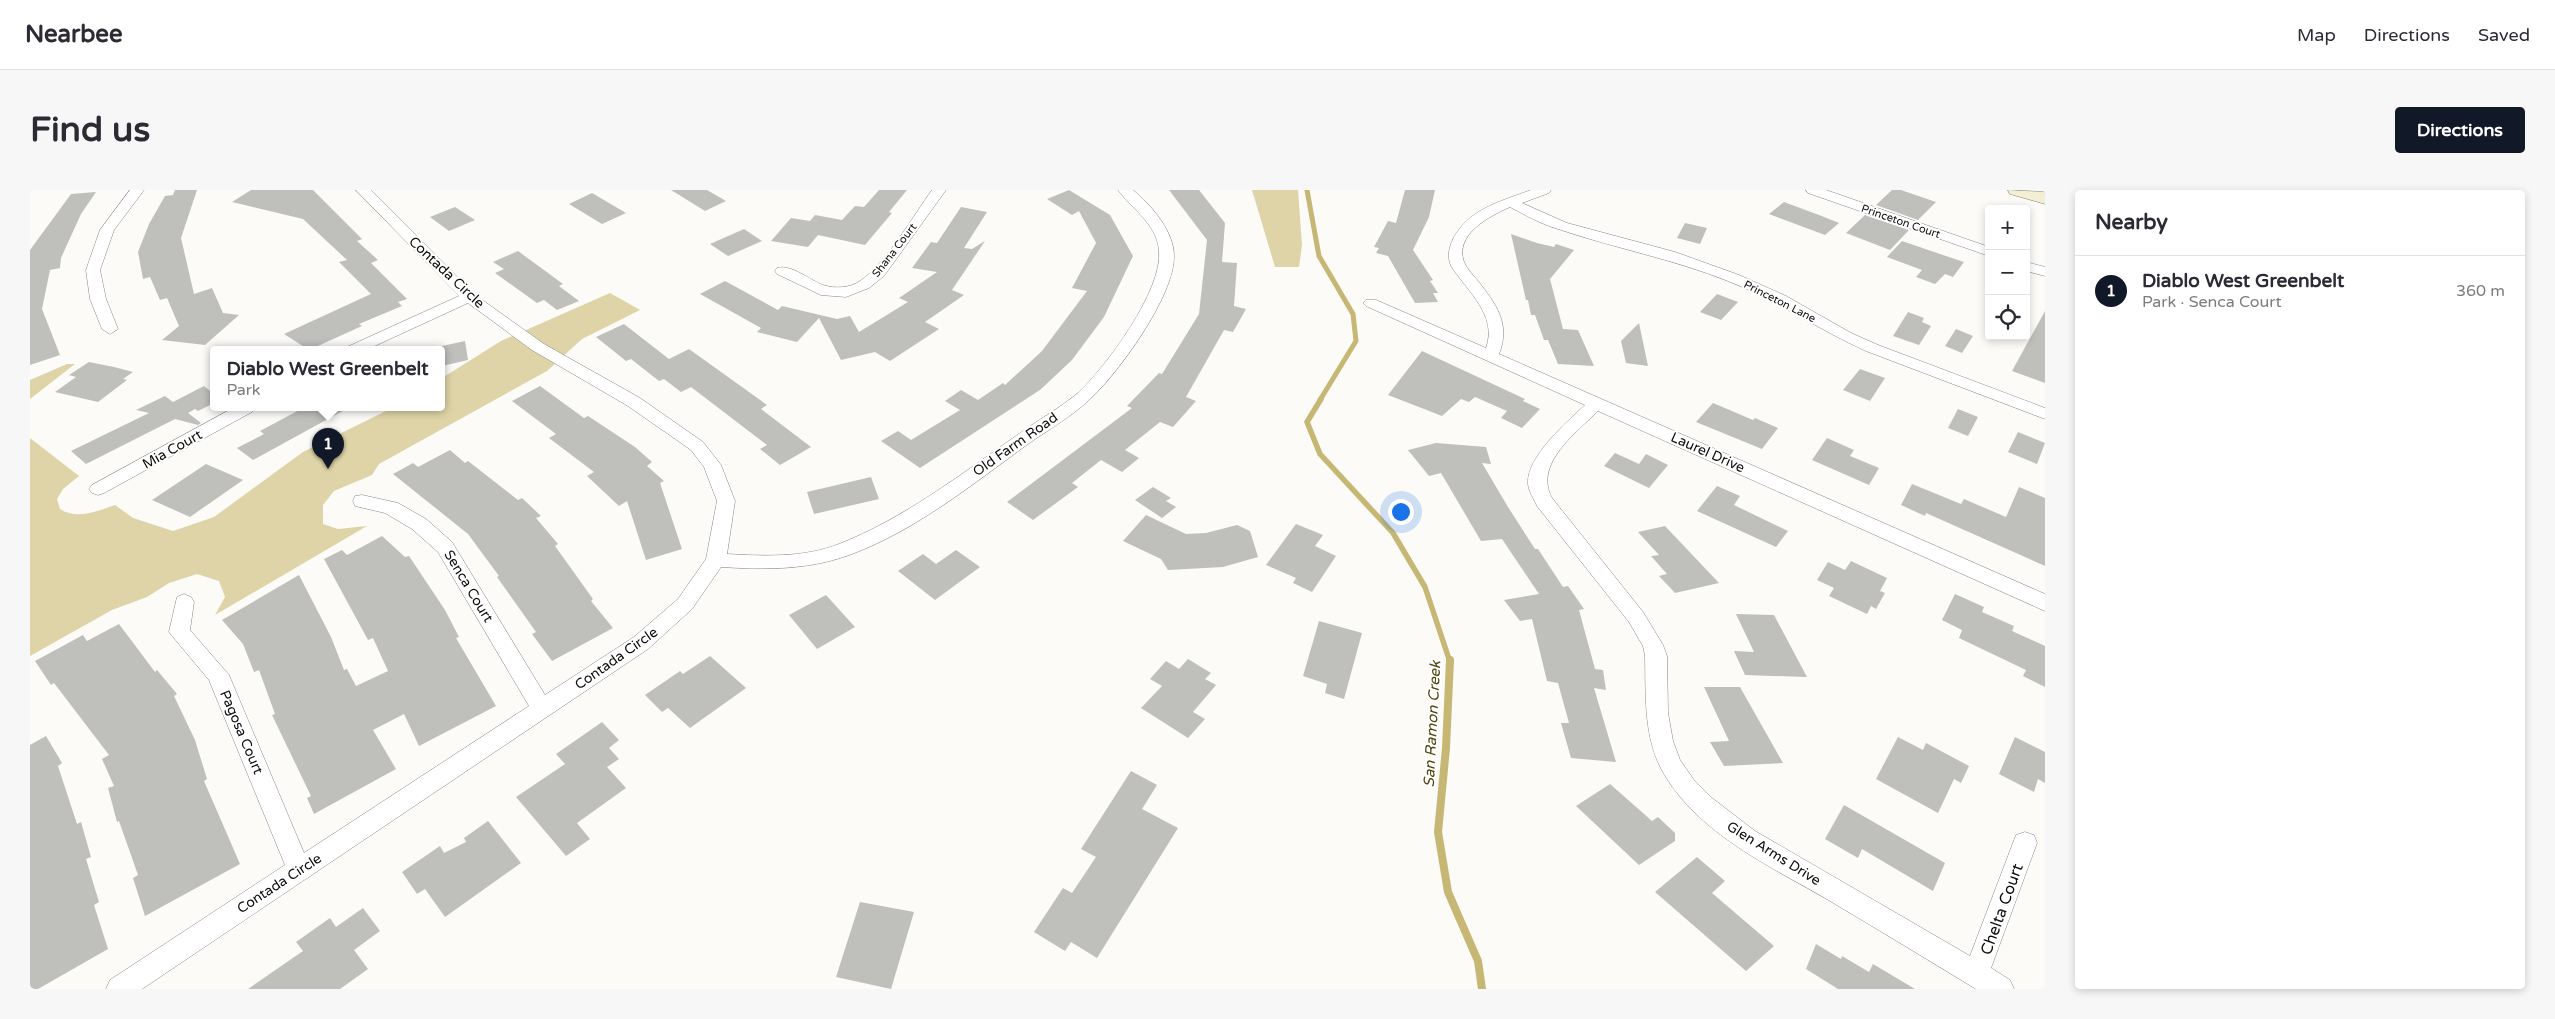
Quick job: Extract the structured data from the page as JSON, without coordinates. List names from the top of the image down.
{
  "streets": {
    "street": [
      "Princeton Court",
      "Shana Court",
      "Contada Circle",
      "Princeton Lane",
      "Old Farm Road",
      "Mia Court",
      "Laurel Drive",
      "Senca Court",
      "Pagosa Court",
      "Glen Arms Drive",
      "Chelta Court"
    ]
  },
  "crossings": [
    ["Contada Circle", "Old Farm Road"],
    ["Contada Circle", "Senca Court"],
    ["Contada Circle", "Pagosa Court"],
    ["Laurel Drive", "Glen Arms Drive"],
    ["Glen Arms Drive", "Chelta Court"]
  ],
  "water": ["San Ramon Creek"],
  "page": {
    "header": "Nearbee",
    "nav": ["Map", "Directions", "Saved"],
    "buttons": "Directions",
    "title": "Find us",
    "heading": "Nearby",
    "map_buttons": ["+", "−"],
    "list": [
      {
        "mark": "1",
        "name": "Diablo West Greenbelt",
        "note": "Park · Senca Court",
        "value": "360 m"
      }
    ],
    "popup": ["Diablo West Greenbelt", "Park"],
    "pins": "1"
  }
}
